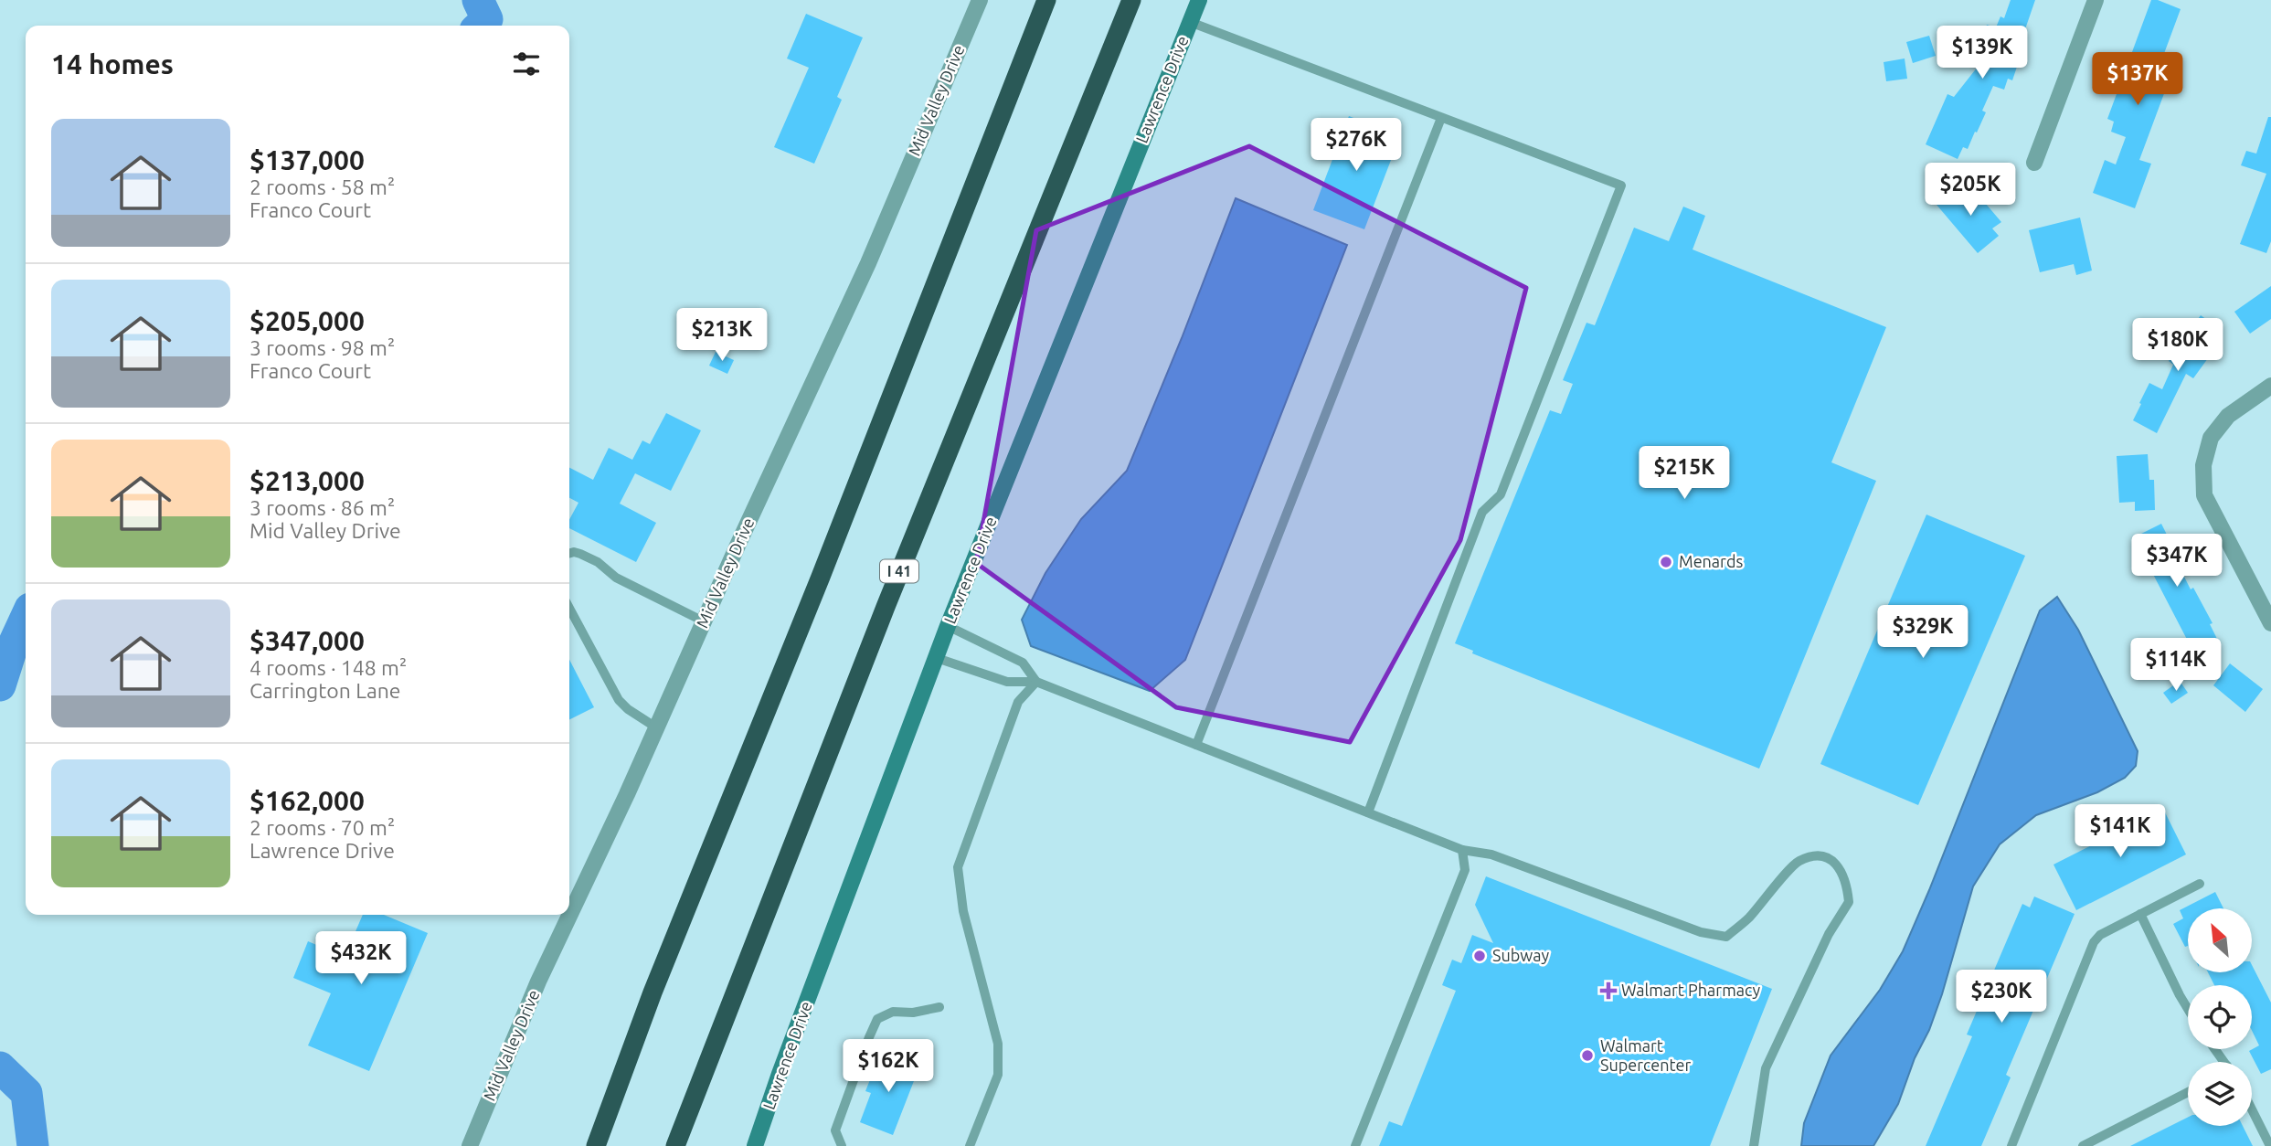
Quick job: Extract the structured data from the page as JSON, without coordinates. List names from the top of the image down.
{
  "streets": {
    "highway": ["I 41"],
    "main road": ["Lawrence Drive"],
    "street": ["Mid Valley Drive"]
  },
  "places": {
    "other": ["Menards", "Subway", "Walmart Supercenter"],
    "health": ["Walmart Pharmacy"]
  },
  "north": "top left",
  "page": {
    "price": [
      "$139K",
      "$137K",
      "$276K",
      "$205K",
      "$213K",
      "$180K",
      "$215K",
      "$347K",
      "$329K",
      "$114K",
      "$141K",
      "$432K",
      "$230K",
      "$162K"
    ],
    "heading": "14 homes",
    "list": [
      {
        "name": "$137,000",
        "note": "2 rooms · 58 m² · Franco Court"
      },
      {
        "name": "$205,000",
        "note": "3 rooms · 98 m² · Franco Court"
      },
      {
        "name": "$213,000",
        "note": "3 rooms · 86 m² · Mid Valley Drive"
      },
      {
        "name": "$347,000",
        "note": "4 rooms · 148 m² · Carrington Lane"
      },
      {
        "name": "$162,000",
        "note": "2 rooms · 70 m² · Lawrence Drive"
      }
    ]
  }
}
